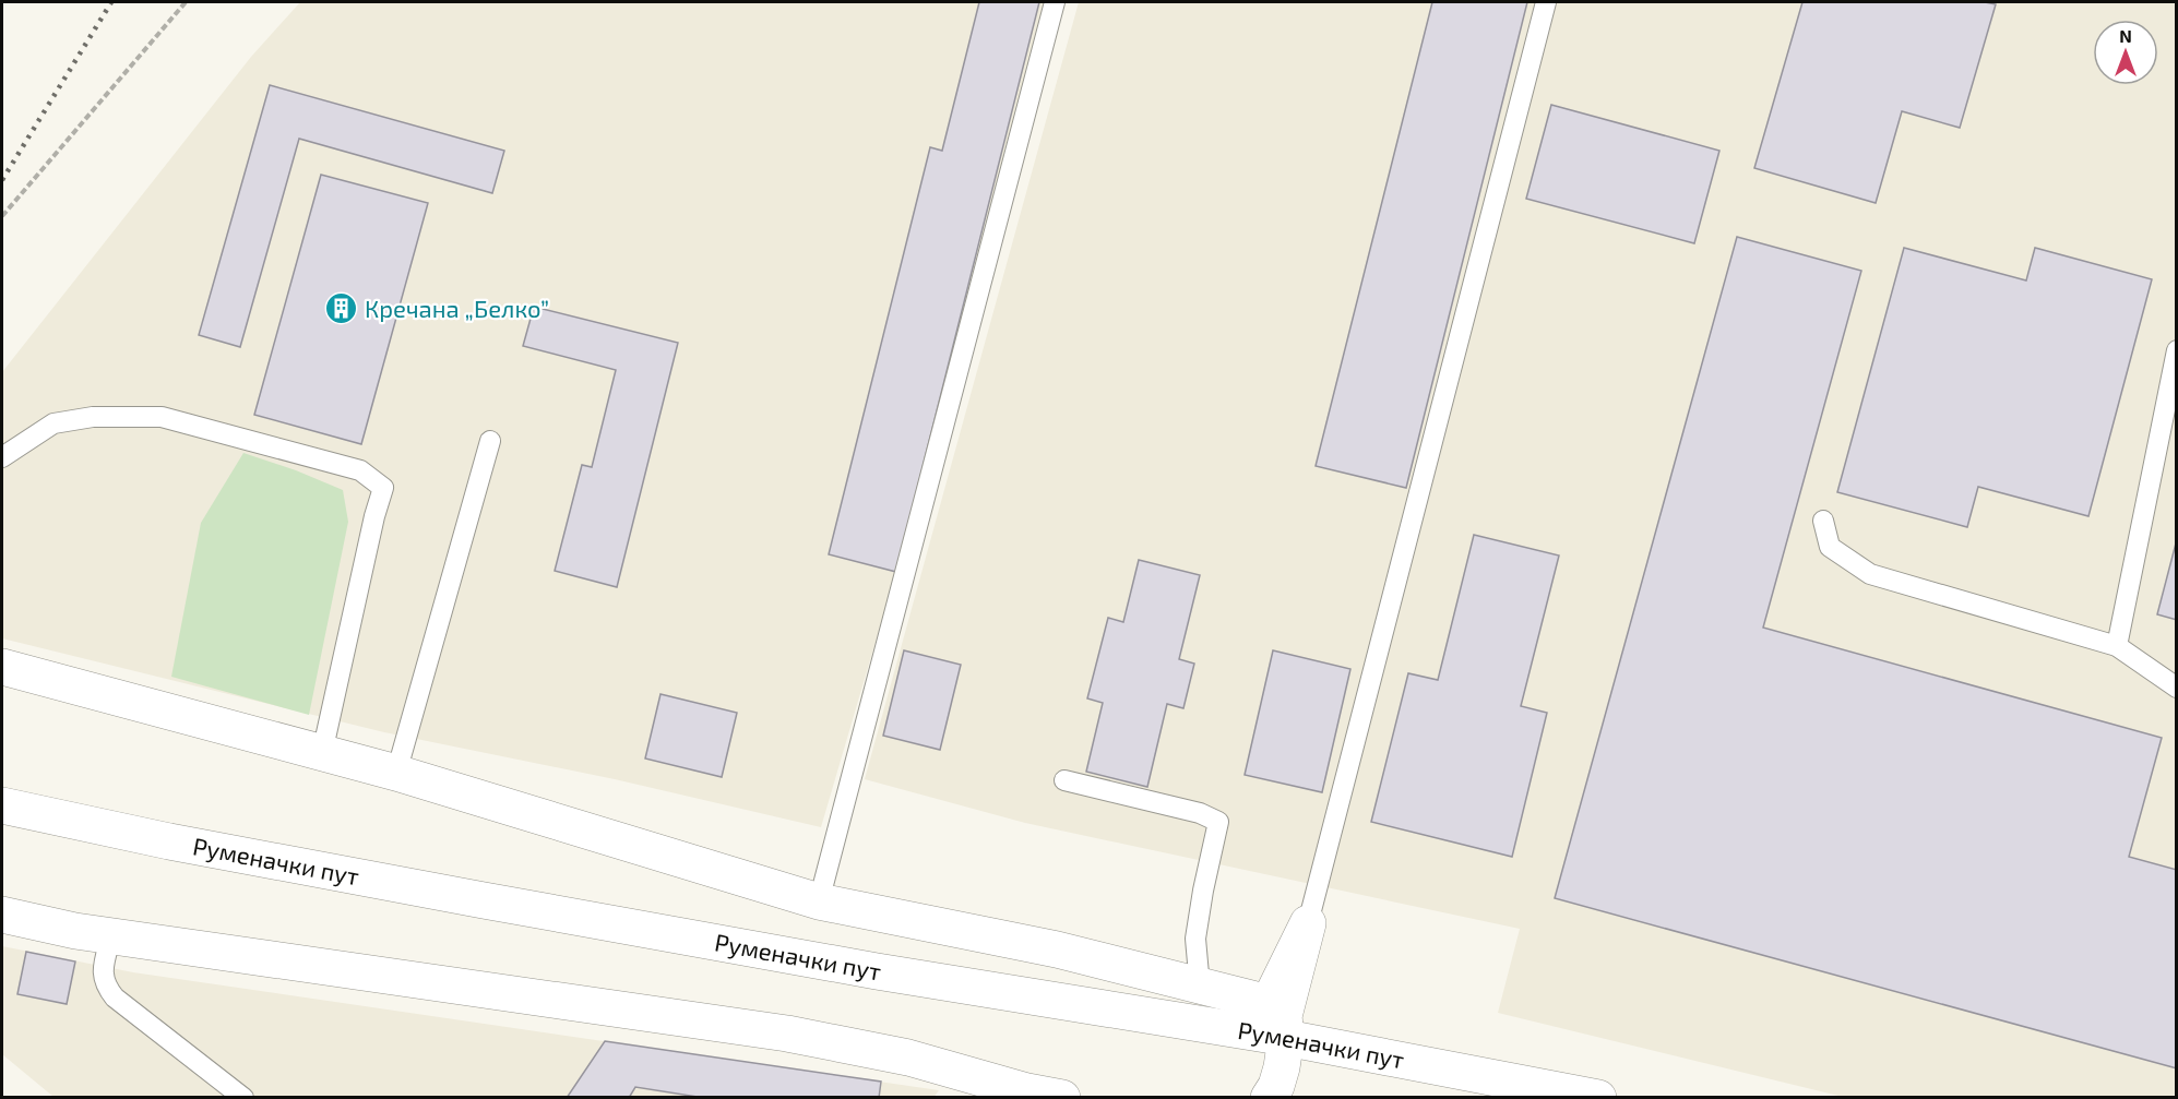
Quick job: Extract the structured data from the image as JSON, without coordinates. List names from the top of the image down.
{
  "streets": {
    "street": ["Руменачки пут"]
  },
  "places": {
    "building": ["Кречана „Белко”"]
  },
  "north": "top"
}
